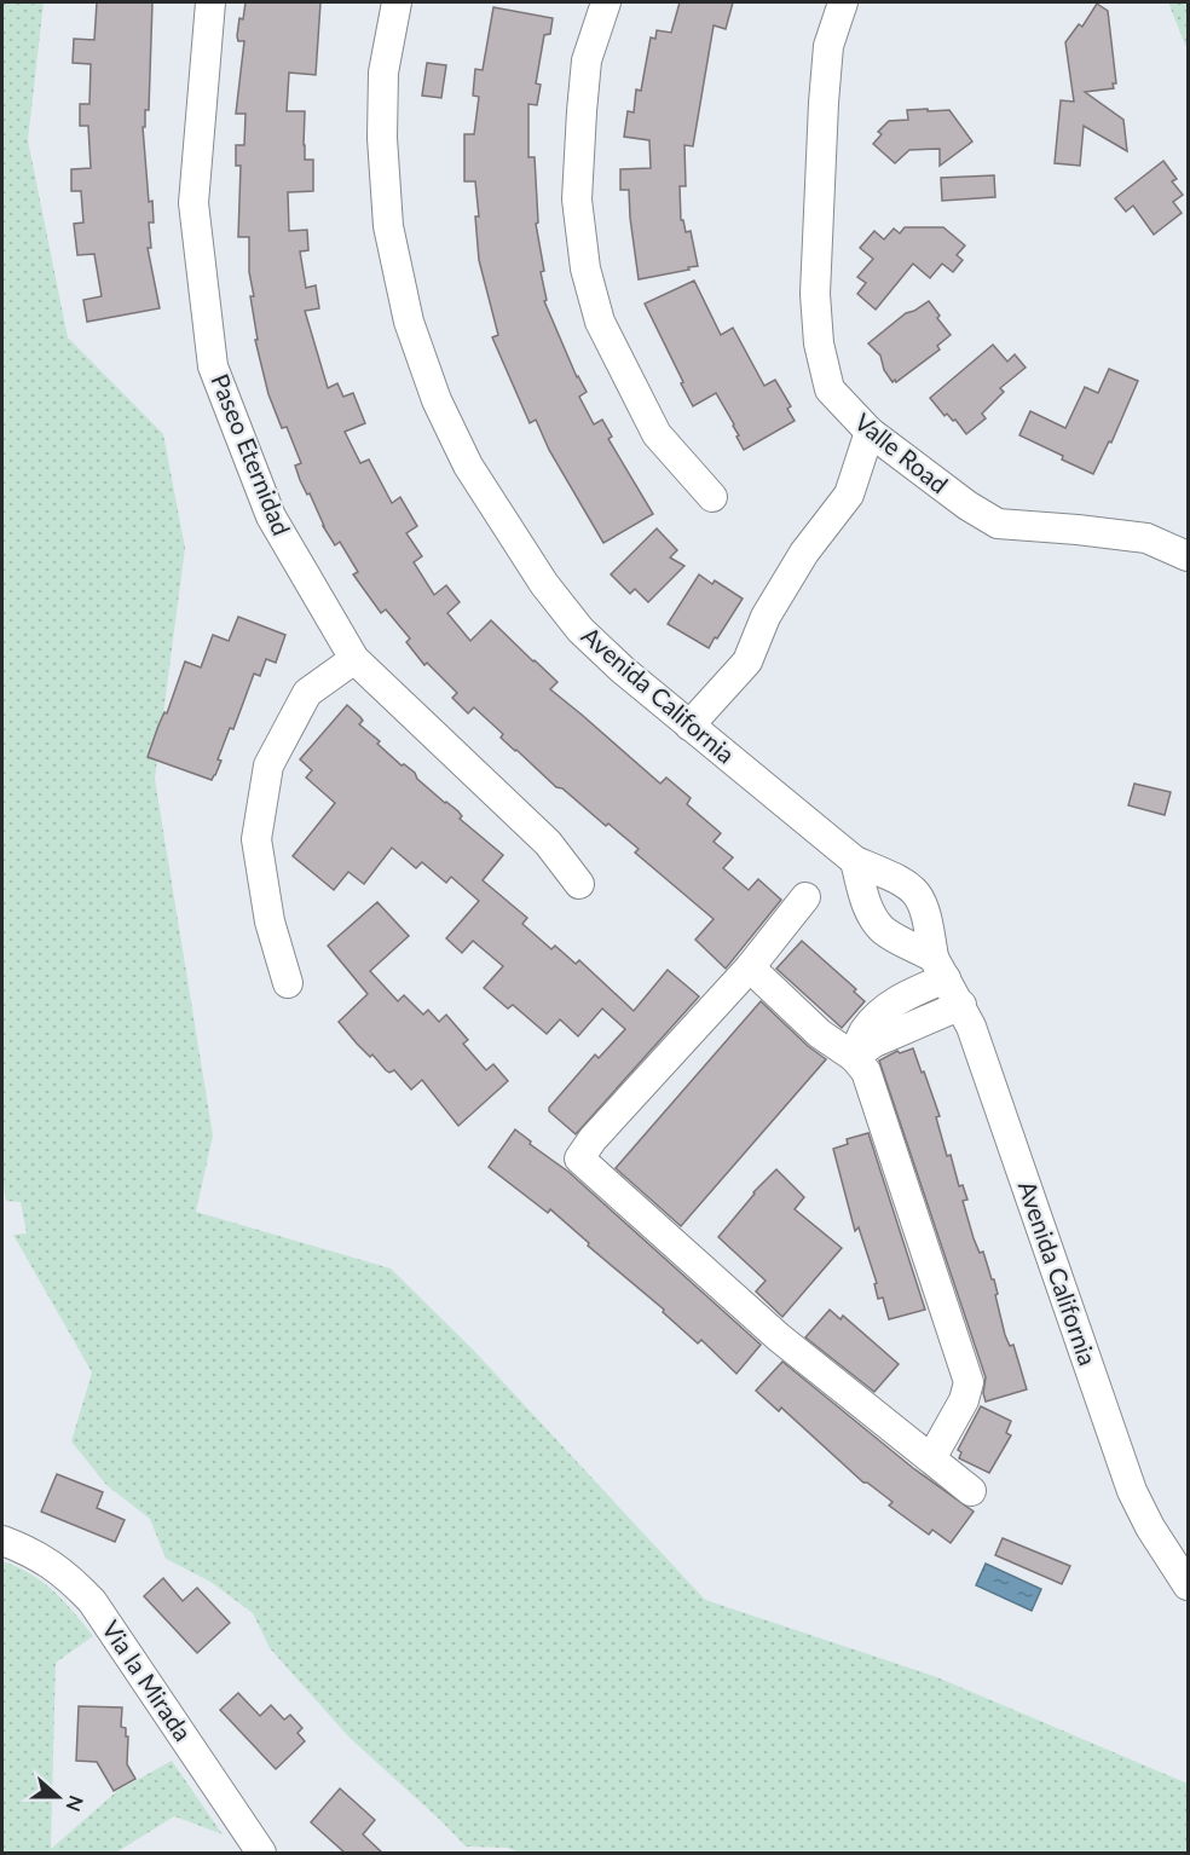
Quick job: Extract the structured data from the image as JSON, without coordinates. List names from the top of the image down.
{
  "streets": {
    "street": [
      "Valle Road",
      "Paseo Eternidad",
      "Avenida California",
      "Via la Mirada"
    ]
  },
  "north": "right"
}
